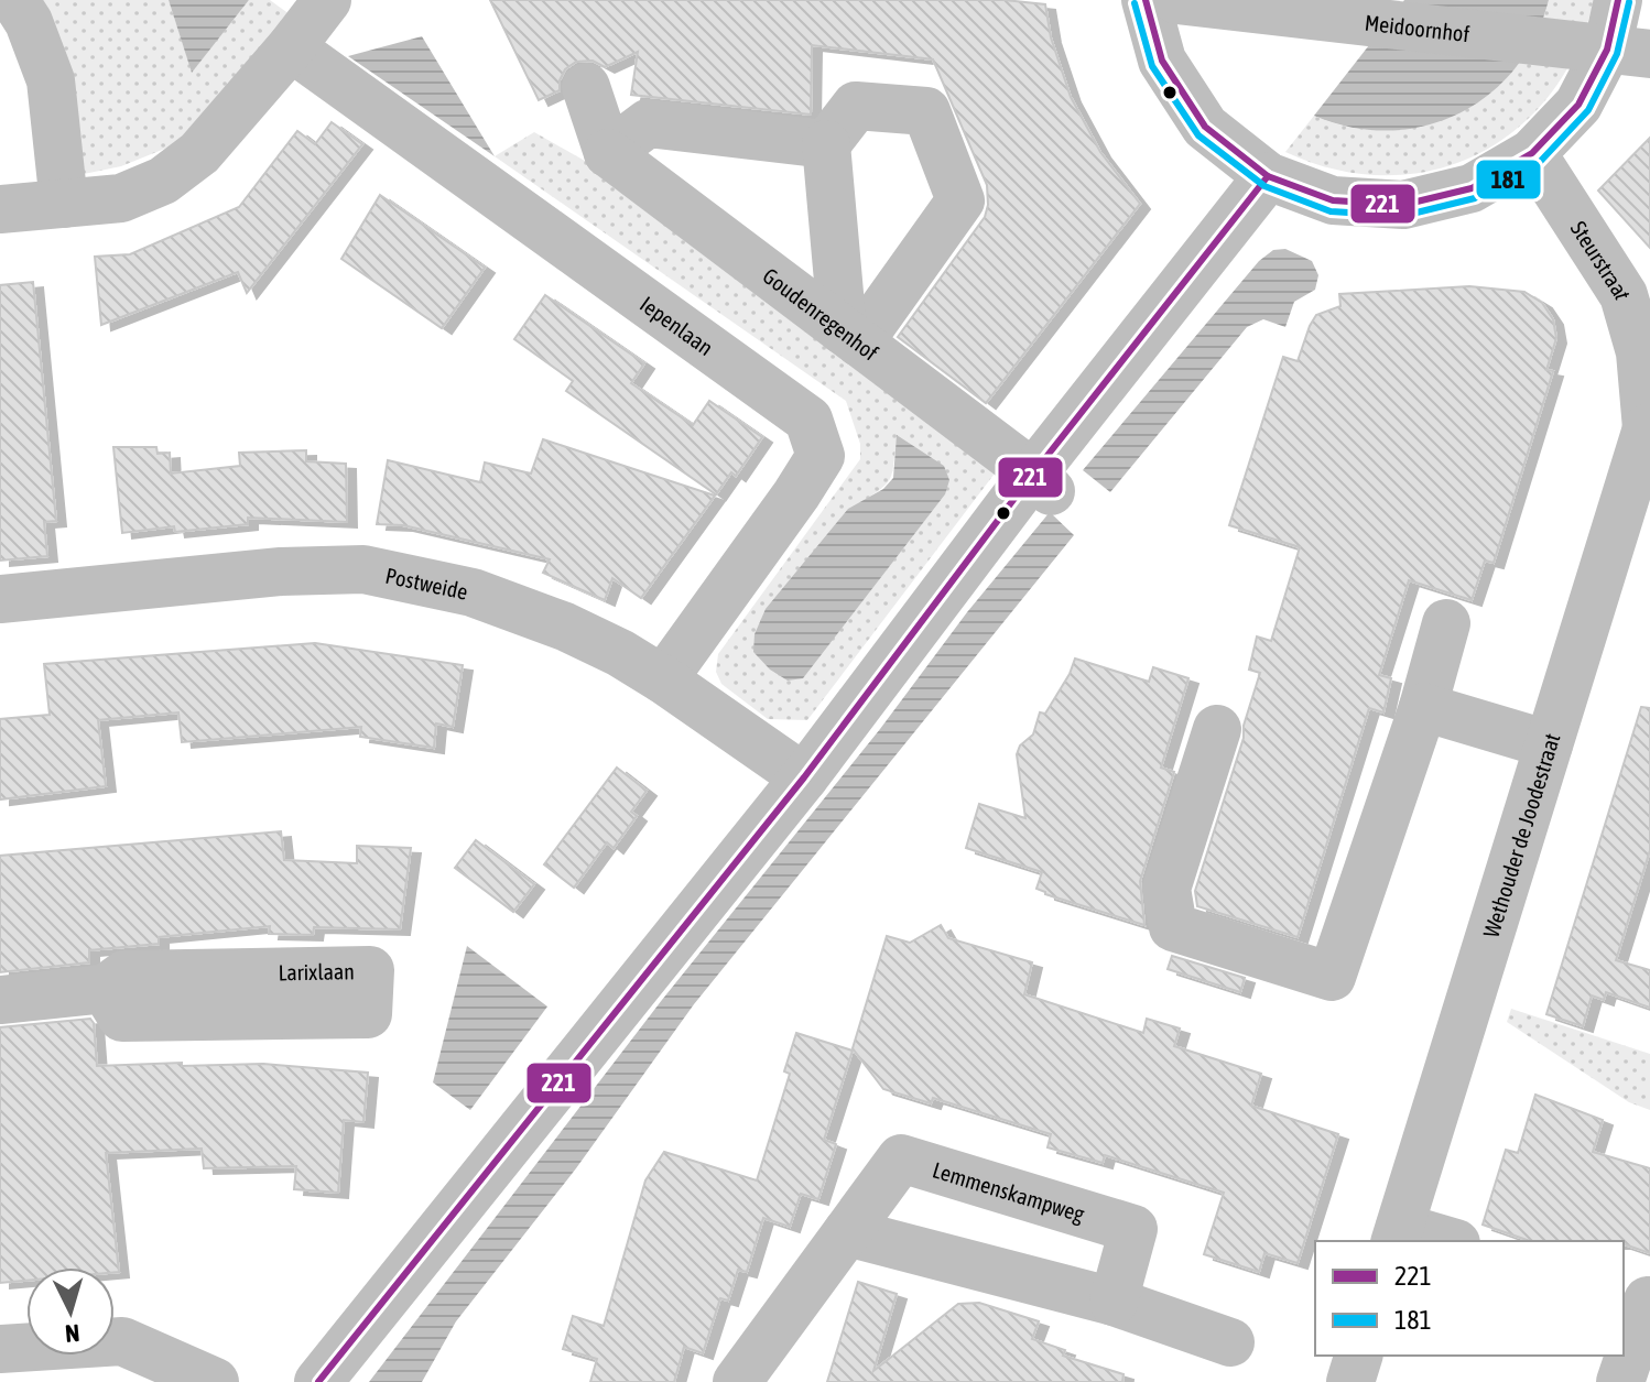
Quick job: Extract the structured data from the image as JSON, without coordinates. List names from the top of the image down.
{
  "streets": {
    "street": [
      "Meidoornhof",
      "Steurstraat",
      "Goudenregenhof",
      "Iepenlaan",
      "Postweide",
      "Wethouder de Joodestraat",
      "Lemmenskampweg"
    ]
  },
  "crossings": [
    ["Steurstraat", "Wethouder de Joodestraat"],
    ["Iepenlaan", "Postweide"]
  ],
  "lines": ["transit line 221", "transit line 181"],
  "legend": ["221", "181"],
  "north": "bottom"
}
